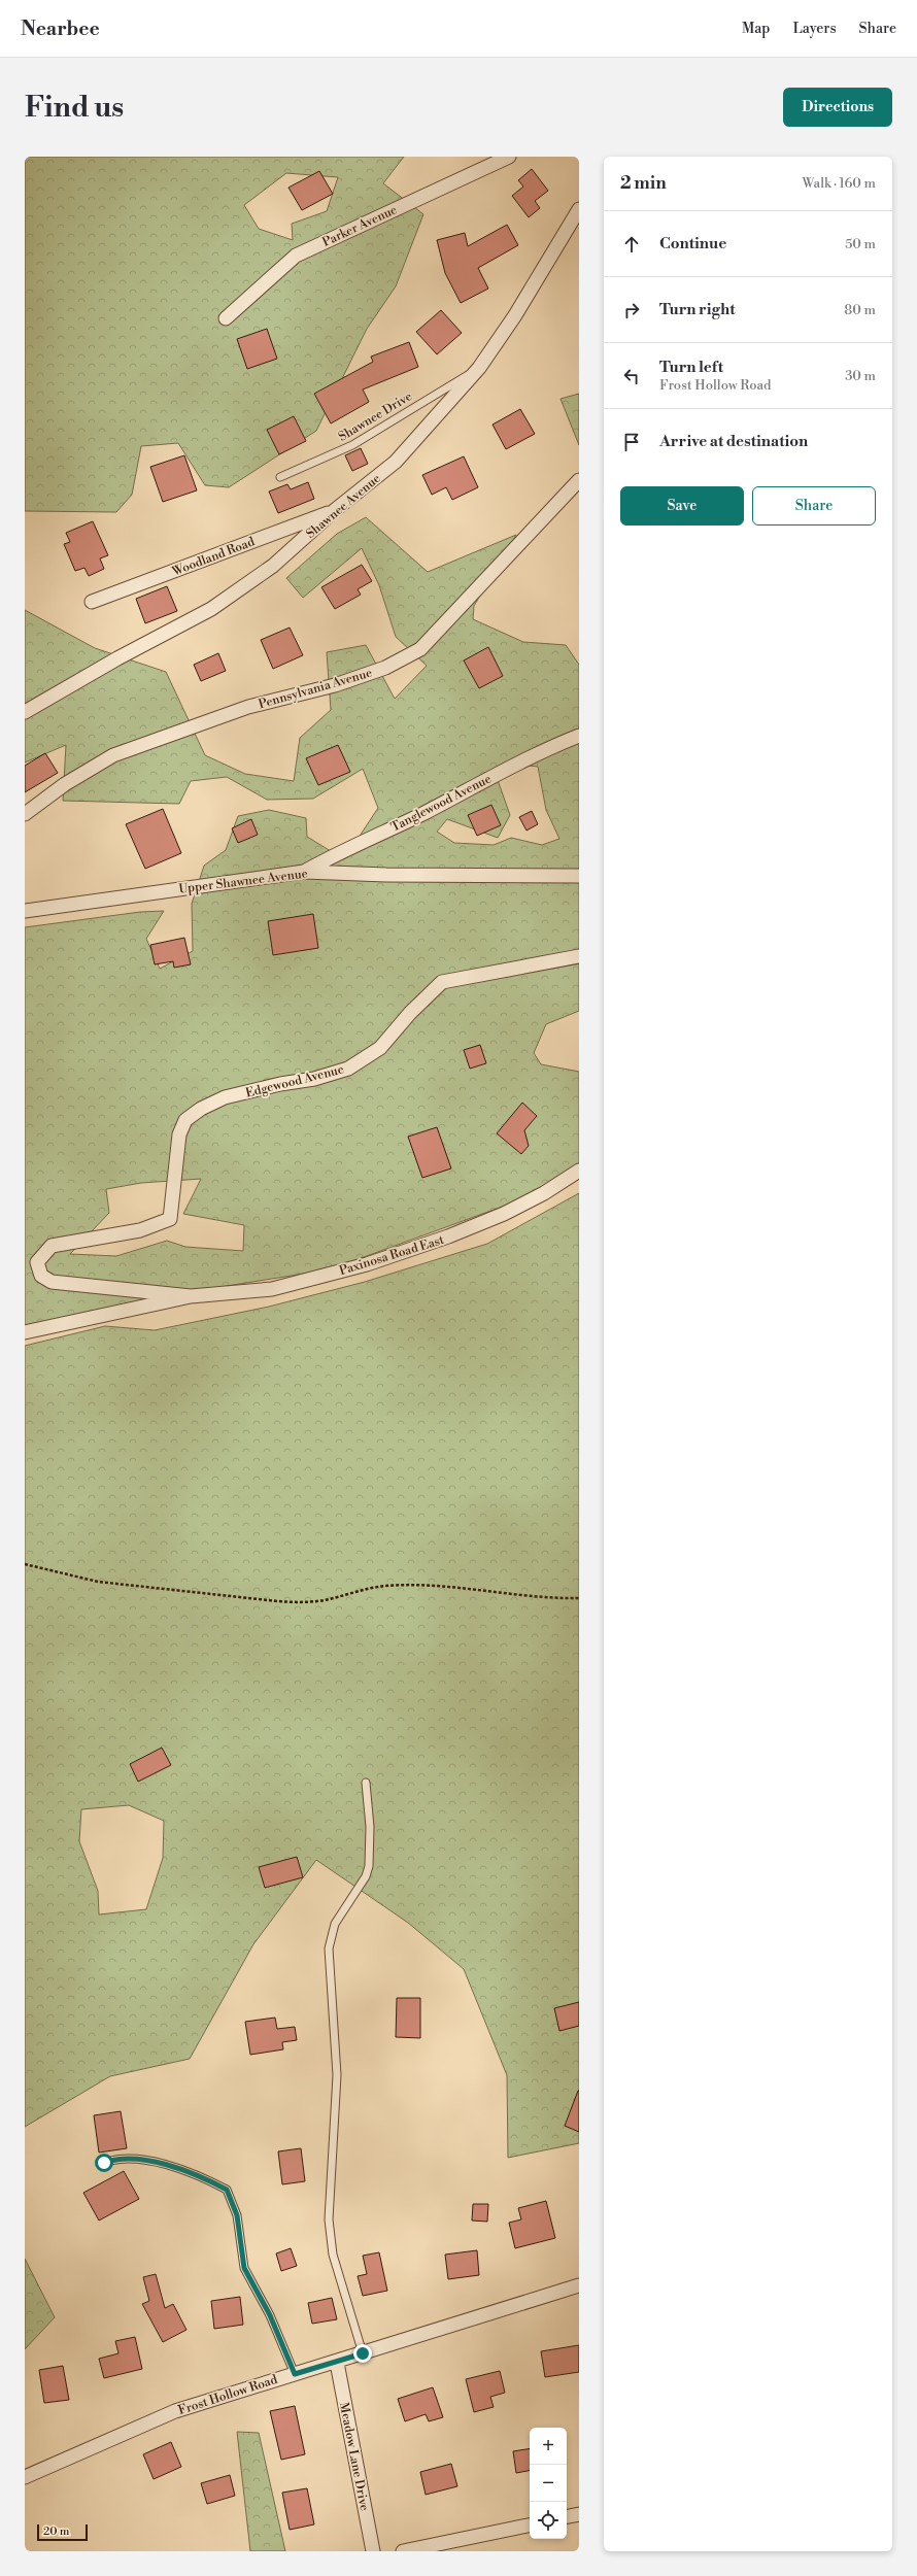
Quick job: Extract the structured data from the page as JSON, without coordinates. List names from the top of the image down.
{
  "streets": {
    "street": [
      "Parker Avenue",
      "Shawnee Avenue",
      "Woodland Road",
      "Pennsylvania Avenue",
      "Tanglewood Avenue",
      "Upper Shawnee Avenue",
      "Edgewood Avenue",
      "Paxinosa Road East",
      "Frost Hollow Road",
      "Meadow Lane Drive"
    ],
    "lane": ["Shawnee Drive"]
  },
  "crossings": [
    ["Shawnee Drive", "Shawnee Avenue"],
    ["Shawnee Avenue", "Woodland Road"],
    ["Tanglewood Avenue", "Upper Shawnee Avenue"],
    ["Edgewood Avenue", "Paxinosa Road East"],
    ["Frost Hollow Road", "Meadow Lane Drive"]
  ],
  "scale_bar": "20 m",
  "page": {
    "header": "Nearbee",
    "nav": ["Map", "Layers", "Share"],
    "buttons": [
      "Directions",
      ["Save", "Share"]
    ],
    "title": "Find us",
    "heading": ["2 min", "Walk · 160 m"],
    "list": [
      ["Continue", "50 m"],
      ["Turn right", "80 m"],
      ["Turn left", "Frost Hollow Road", "30 m"],
      "Arrive at destination"
    ],
    "map_buttons": ["+", "−"],
    "scale": "20 m"
  }
}
